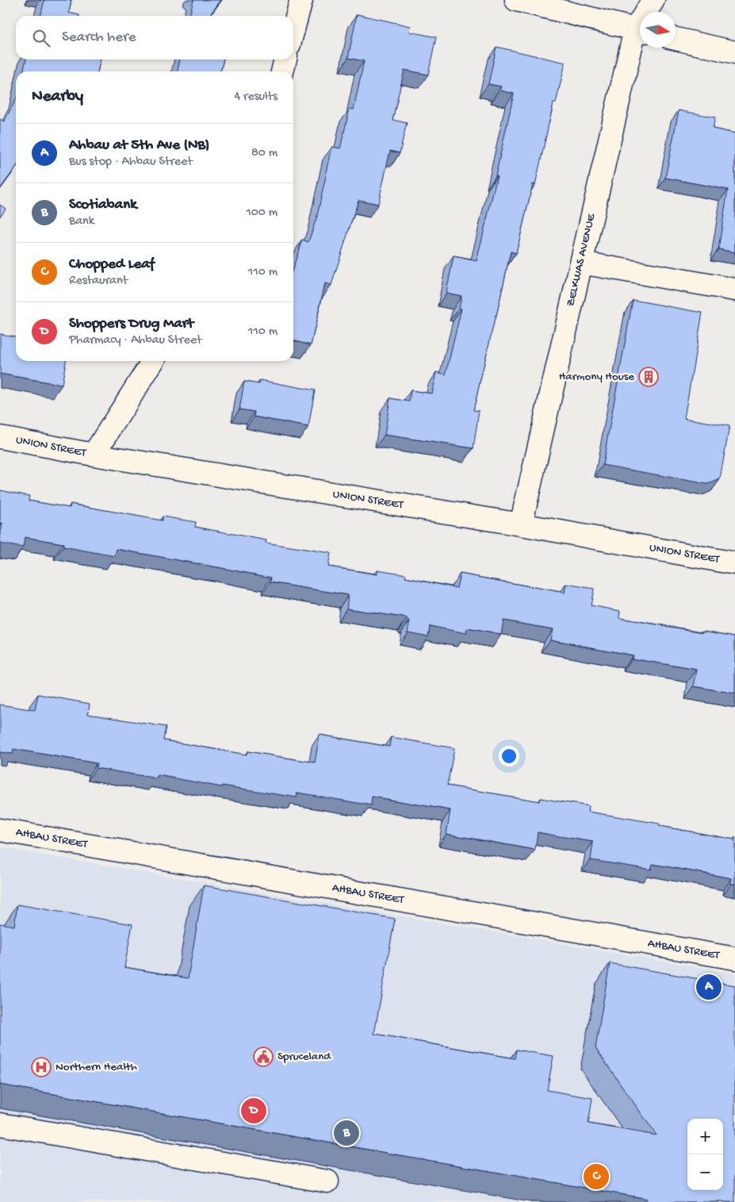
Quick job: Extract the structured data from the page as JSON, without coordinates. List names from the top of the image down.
{
  "streets": {
    "street": ["ZELKWAS AVENUE", "UNION STREET", "AHBAU STREET"]
  },
  "crossings": [
    ["ZELKWAS AVENUE", "UNION STREET"]
  ],
  "places": {
    "building": ["Harmony House"],
    "public building": ["Spruceland"],
    "hospital": ["Northern Health"]
  },
  "north": "right",
  "page": {
    "search": "Search here",
    "heading": ["Nearby", "4 results"],
    "list": [
      {
        "mark": "A",
        "name": "Ahbau at 5th Ave (NB)",
        "note": "Bus stop · Ahbau Street",
        "value": "80 m"
      },
      {
        "mark": "B",
        "name": "Scotiabank",
        "note": "Bank",
        "value": "100 m"
      },
      {
        "mark": "C",
        "name": "Chopped Leaf",
        "note": "Restaurant",
        "value": "110 m"
      },
      {
        "mark": "D",
        "name": "Shoppers Drug Mart",
        "note": "Pharmacy · Ahbau Street",
        "value": "110 m"
      }
    ],
    "pins": [
      "A",
      "D",
      "B",
      "C"
    ],
    "map_buttons": ["+", "−"]
  }
}
